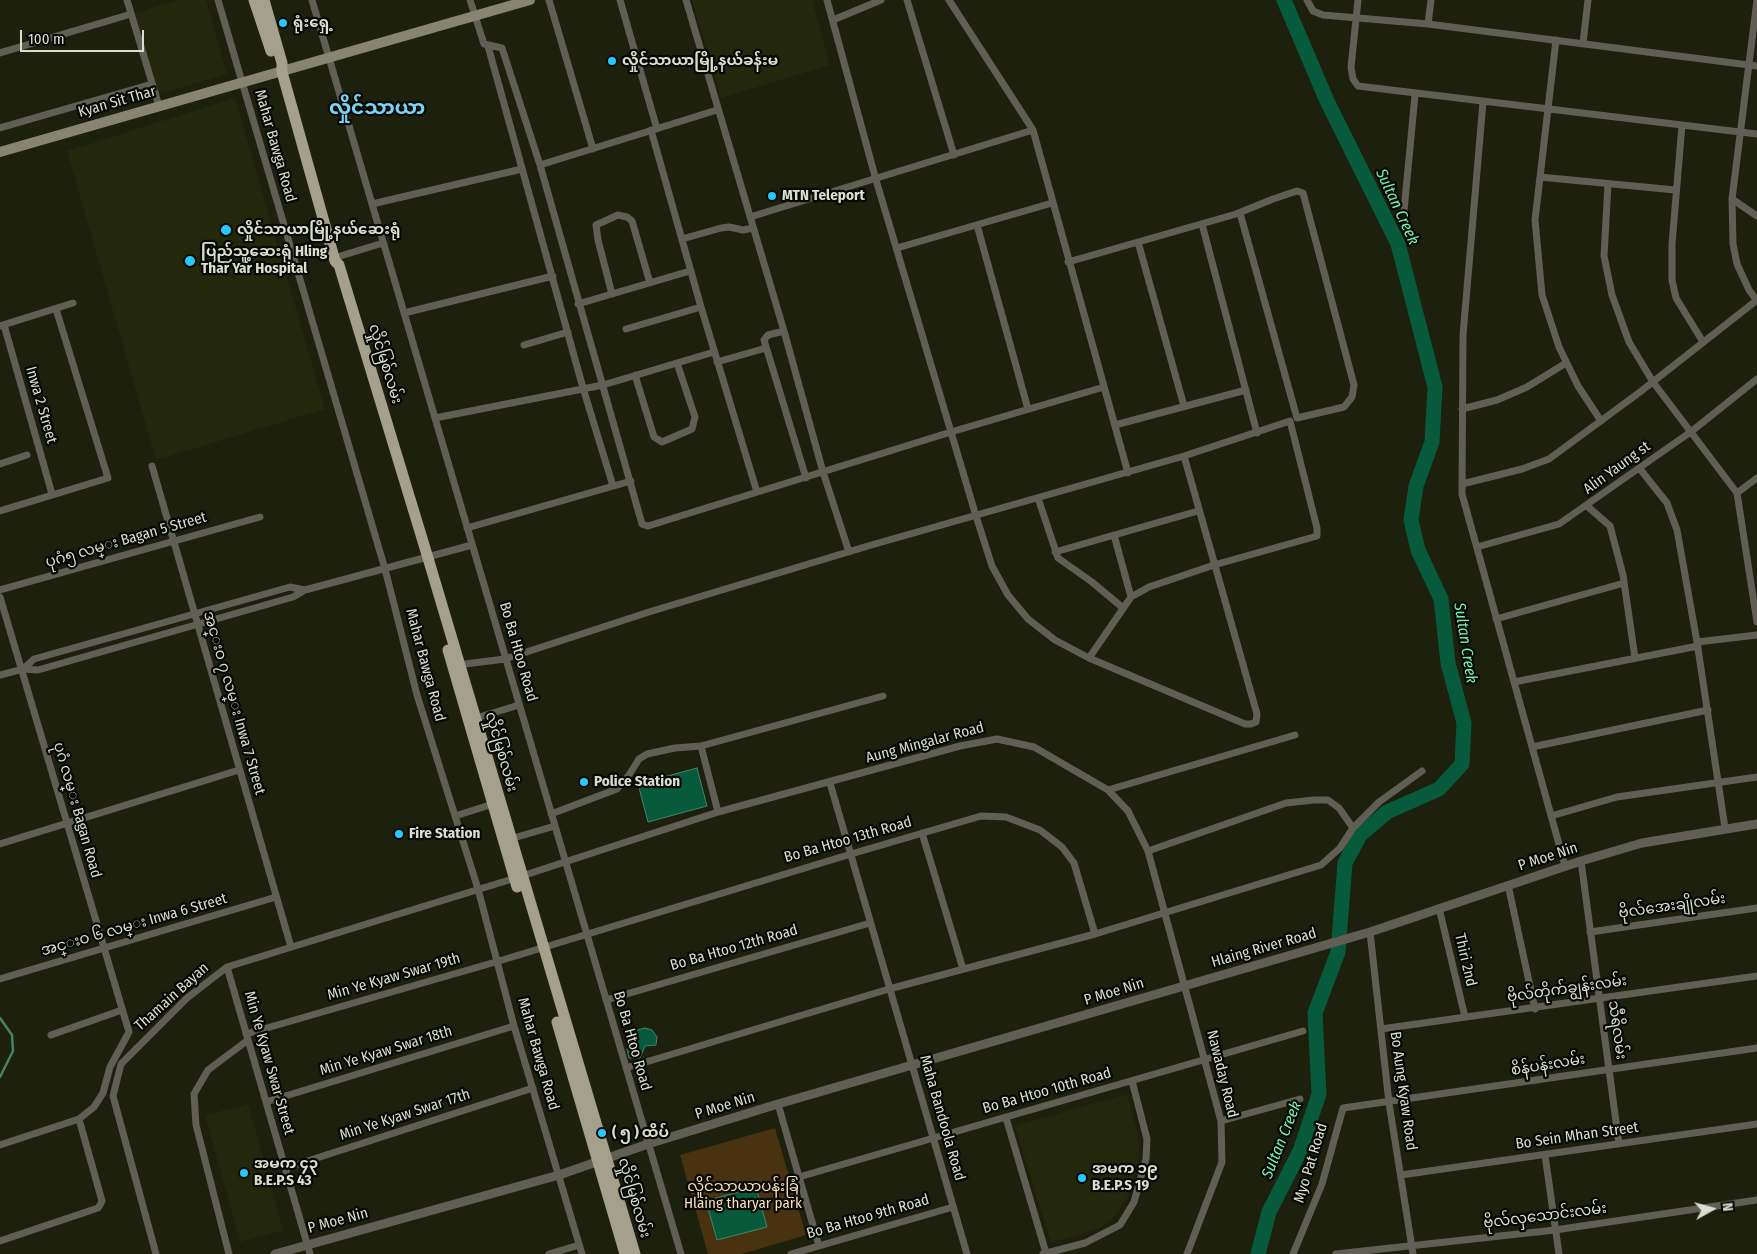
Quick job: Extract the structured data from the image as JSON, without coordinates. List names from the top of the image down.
{
  "streets": {
    "main road": ["Kyan Sit Thar", "လှိုင်မြစ်လမ်း"],
    "street": [
      "Mahar Bawga Road",
      "Inwa 2 Street",
      "Alin Yaung st",
      "ပုဂံ၅ လမ္း Bagan 5 Street",
      "Bo Ba Htoo Road",
      "အင္းဝ ၇ လမ္း Inwa 7 Street",
      "Aung Mingalar Road",
      "ပုဂံ လမ္း Bagan Road",
      "Bo Ba Htoo 13th Road",
      "P Moe Nin",
      "ဗိုလ်အေးချိုလမ်း",
      "အင္းဝ ၆ လမ္း Inwa 6 Street",
      "Bo Ba Htoo 12th Road",
      "Hlaing River Road",
      "Thiri 2nd",
      "Min Ye Kyaw Swar 19th",
      "ဗိုလ်တိုက်ချွန်းလမ်း",
      "Thamain Bayan",
      "သီရိလမ်း",
      "Min Ye Kyaw Swar 18th",
      "Min Ye Kyaw Swar Street",
      "စိန်ပန်းလမ်း",
      "Nawaday Road",
      "Bo Ba Htoo 10th Road",
      "Bo Aung Kyaw Road",
      "Min Ye Kyaw Swar 17th",
      "Maha Bandoola Road",
      "Bo Sein Mhan Street",
      "Myo Pat Road",
      "ဗိုလ်လှသောင်းလမ်း",
      "Bo Ba Htoo 9th Road"
    ]
  },
  "crossings": [
    ["Kyan Sit Thar", "Mahar Bawga Road"],
    ["Kyan Sit Thar", "လှိုင်မြစ်လမ်း"],
    ["Kyan Sit Thar", "Bo Ba Htoo Road"],
    ["Mahar Bawga Road", "P Moe Nin"],
    ["Mahar Bawga Road", "Min Ye Kyaw Swar 19th"],
    ["Mahar Bawga Road", "Thamain Bayan"],
    ["Mahar Bawga Road", "Min Ye Kyaw Swar 18th"],
    ["Mahar Bawga Road", "Min Ye Kyaw Swar 17th"],
    ["လှိုင်မြစ်လမ်း", "Aung Mingalar Road"],
    ["လှိုင်မြစ်လမ်း", "Bo Ba Htoo 13th Road"],
    ["လှိုင်မြစ်လမ်း", "P Moe Nin"],
    ["လှိုင်မြစ်လမ်း", "Min Ye Kyaw Swar 19th"],
    ["လှိုင်မြစ်လမ်း", "Thamain Bayan"],
    ["ပုဂံ၅ လမ္း Bagan 5 Street", "အင္းဝ ၇ လမ္း Inwa 7 Street"],
    ["Bo Ba Htoo Road", "Aung Mingalar Road"],
    ["Bo Ba Htoo Road", "Bo Ba Htoo 13th Road"],
    ["Bo Ba Htoo Road", "P Moe Nin"],
    ["Bo Ba Htoo Road", "Bo Ba Htoo 12th Road"],
    ["အင္းဝ ၇ လမ္း Inwa 7 Street", "အင္းဝ ၆ လမ္း Inwa 6 Street"],
    ["အင္းဝ ၇ လမ္း Inwa 7 Street", "Thamain Bayan"],
    ["Aung Mingalar Road", "P Moe Nin"],
    ["Aung Mingalar Road", "Hlaing River Road"],
    ["Aung Mingalar Road", "Thamain Bayan"],
    ["Aung Mingalar Road", "Nawaday Road"],
    ["Aung Mingalar Road", "Maha Bandoola Road"],
    ["ပုဂံ လမ္း Bagan Road", "အင္းဝ ၆ လမ္း Inwa 6 Street"],
    ["Bo Ba Htoo 13th Road", "Min Ye Kyaw Swar 19th"],
    ["Bo Ba Htoo 13th Road", "Maha Bandoola Road"],
    ["P Moe Nin", "Hlaing River Road"],
    ["P Moe Nin", "Thiri 2nd"],
    ["P Moe Nin", "သီရိလမ်း"],
    ["P Moe Nin", "Min Ye Kyaw Swar Street"],
    ["P Moe Nin", "Nawaday Road"],
    ["P Moe Nin", "Bo Aung Kyaw Road"],
    ["P Moe Nin", "Maha Bandoola Road"],
    ["ဗိုလ်အေးချိုလမ်း", "သီရိလမ်း"],
    ["Bo Ba Htoo 12th Road", "Maha Bandoola Road"],
    ["Hlaing River Road", "Nawaday Road"],
    ["Thiri 2nd", "ဗိုလ်တိုက်ချွန်းလမ်း"],
    ["Min Ye Kyaw Swar 19th", "Min Ye Kyaw Swar Street"],
    ["ဗိုလ်တိုက်ချွန်းလမ်း", "သီရိလမ်း"],
    ["ဗိုလ်တိုက်ချွန်းလမ်း", "Bo Aung Kyaw Road"],
    ["Thamain Bayan", "Min Ye Kyaw Swar Street"],
    ["သီရိလမ်း", "စိန်ပန်းလမ်း"],
    ["သီရိလမ်း", "Bo Sein Mhan Street"],
    ["Min Ye Kyaw Swar 18th", "Min Ye Kyaw Swar Street"],
    ["Min Ye Kyaw Swar Street", "Min Ye Kyaw Swar 17th"],
    ["စိန်ပန်းလမ်း", "Bo Aung Kyaw Road"],
    ["စိန်ပန်းလမ်း", "Myo Pat Road"],
    ["Nawaday Road", "Bo Ba Htoo 10th Road"],
    ["Bo Ba Htoo 10th Road", "Maha Bandoola Road"],
    ["Bo Aung Kyaw Road", "Bo Sein Mhan Street"],
    ["Bo Aung Kyaw Road", "ဗိုလ်လှသောင်းလမ်း"],
    ["Maha Bandoola Road", "Bo Ba Htoo 9th Road"]
  ],
  "districts": ["လှိုင်သာယာ"],
  "water": ["Sultan Creek"],
  "parks": ["လှိုင်သာယာပန်းခြံ Hlaing tharyar park"],
  "places": [
    "ရုံးရှေ့",
    "လှိုင်သာယာမြို့နယ်ခန်းမ",
    "MTN Teleport",
    "လှိုင်သာယာမြို့နယ်ဆေးရုံ",
    "ပြည်သူ့ဆေးရုံ Hling Thar Yar Hospital",
    "Police Station",
    "Fire Station",
    "( ၅ ) ထိပ်",
    "အမက ၄၃ B.E.P.S 43",
    "အမက ၁၉ B.E.P.S 19"
  ],
  "scale_bar": "100 m",
  "north": "right"
}
